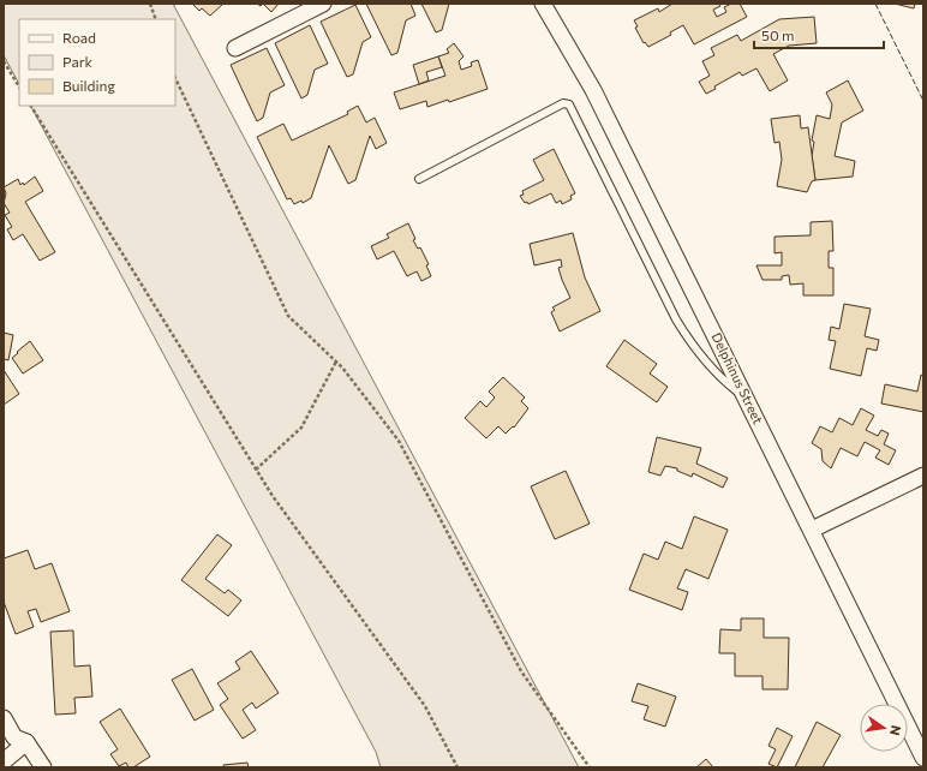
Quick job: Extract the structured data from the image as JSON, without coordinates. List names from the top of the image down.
{
  "streets": {
    "street": ["Delphinus Street"]
  },
  "legend": ["Road", "Park", "Building"],
  "scale_bar": "50 m",
  "north": "right"
}
